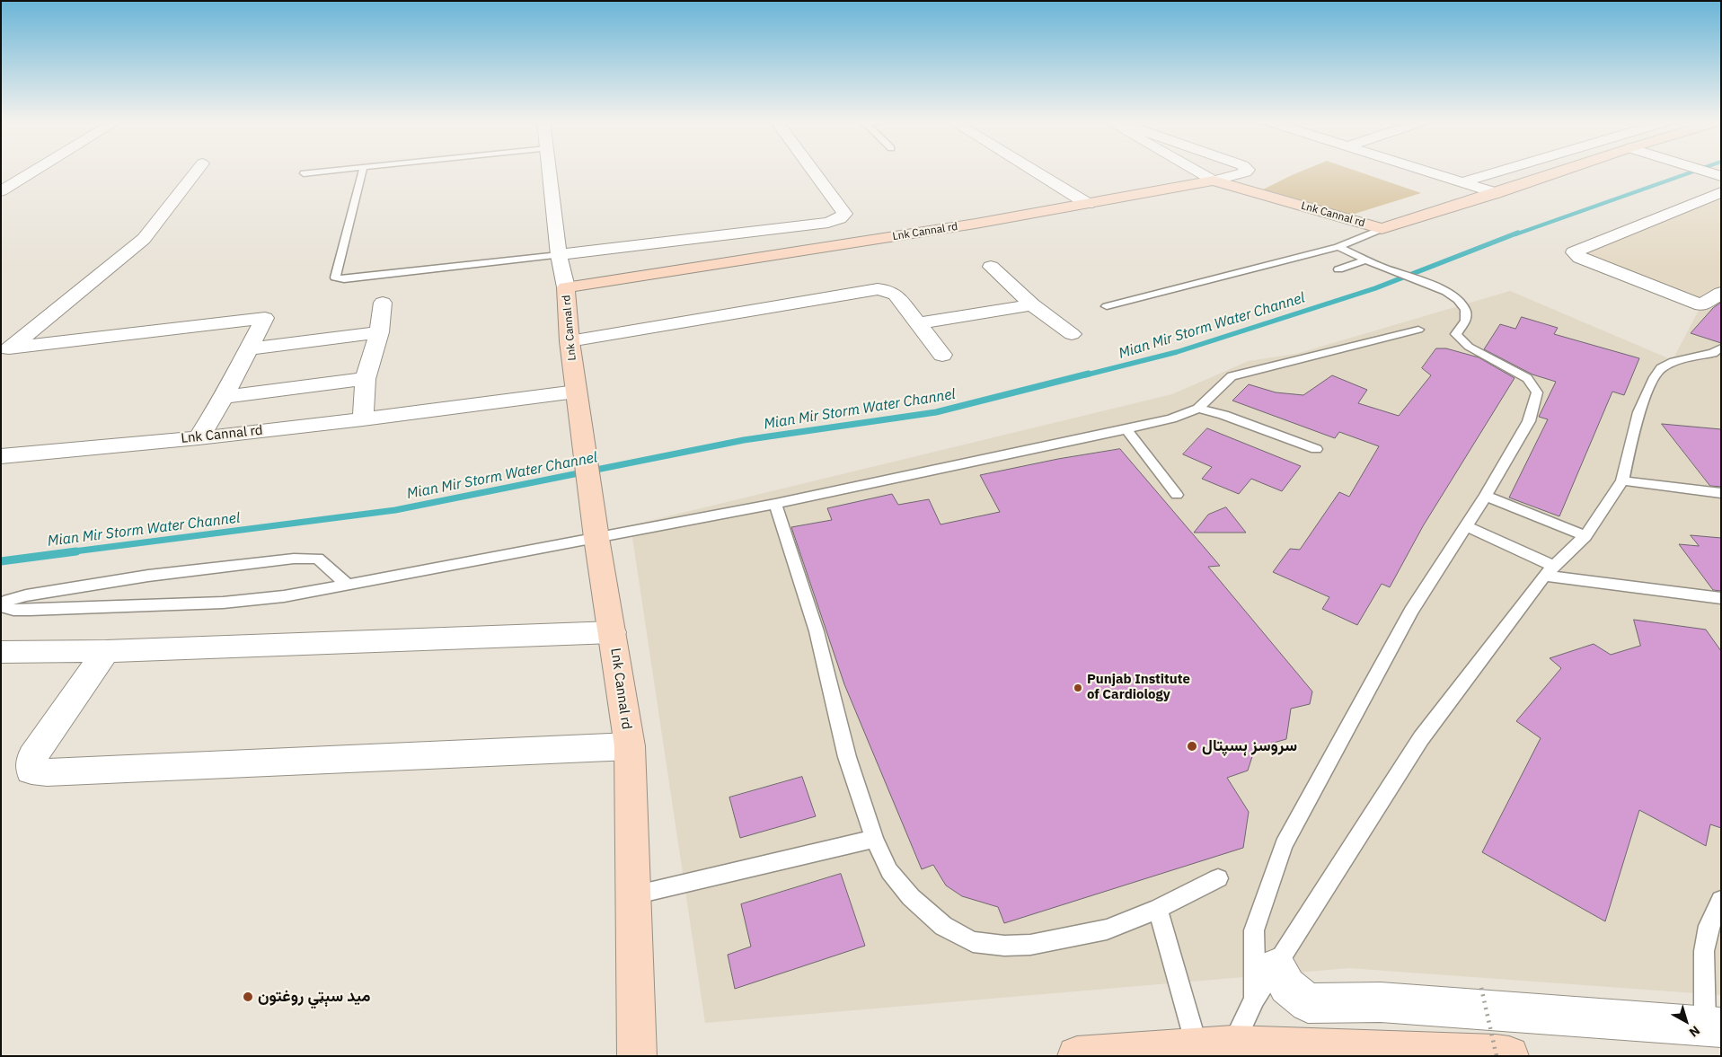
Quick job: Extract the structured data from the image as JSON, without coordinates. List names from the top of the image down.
{
  "streets": {
    "street": ["Lnk Cannal rd"]
  },
  "water": ["Mian Mir Storm Water Channel"],
  "places": ["Punjab Institute of Cardiology", "سروسز ہسپتال", "مید سېټي روغتون"],
  "north": "bottom right"
}
